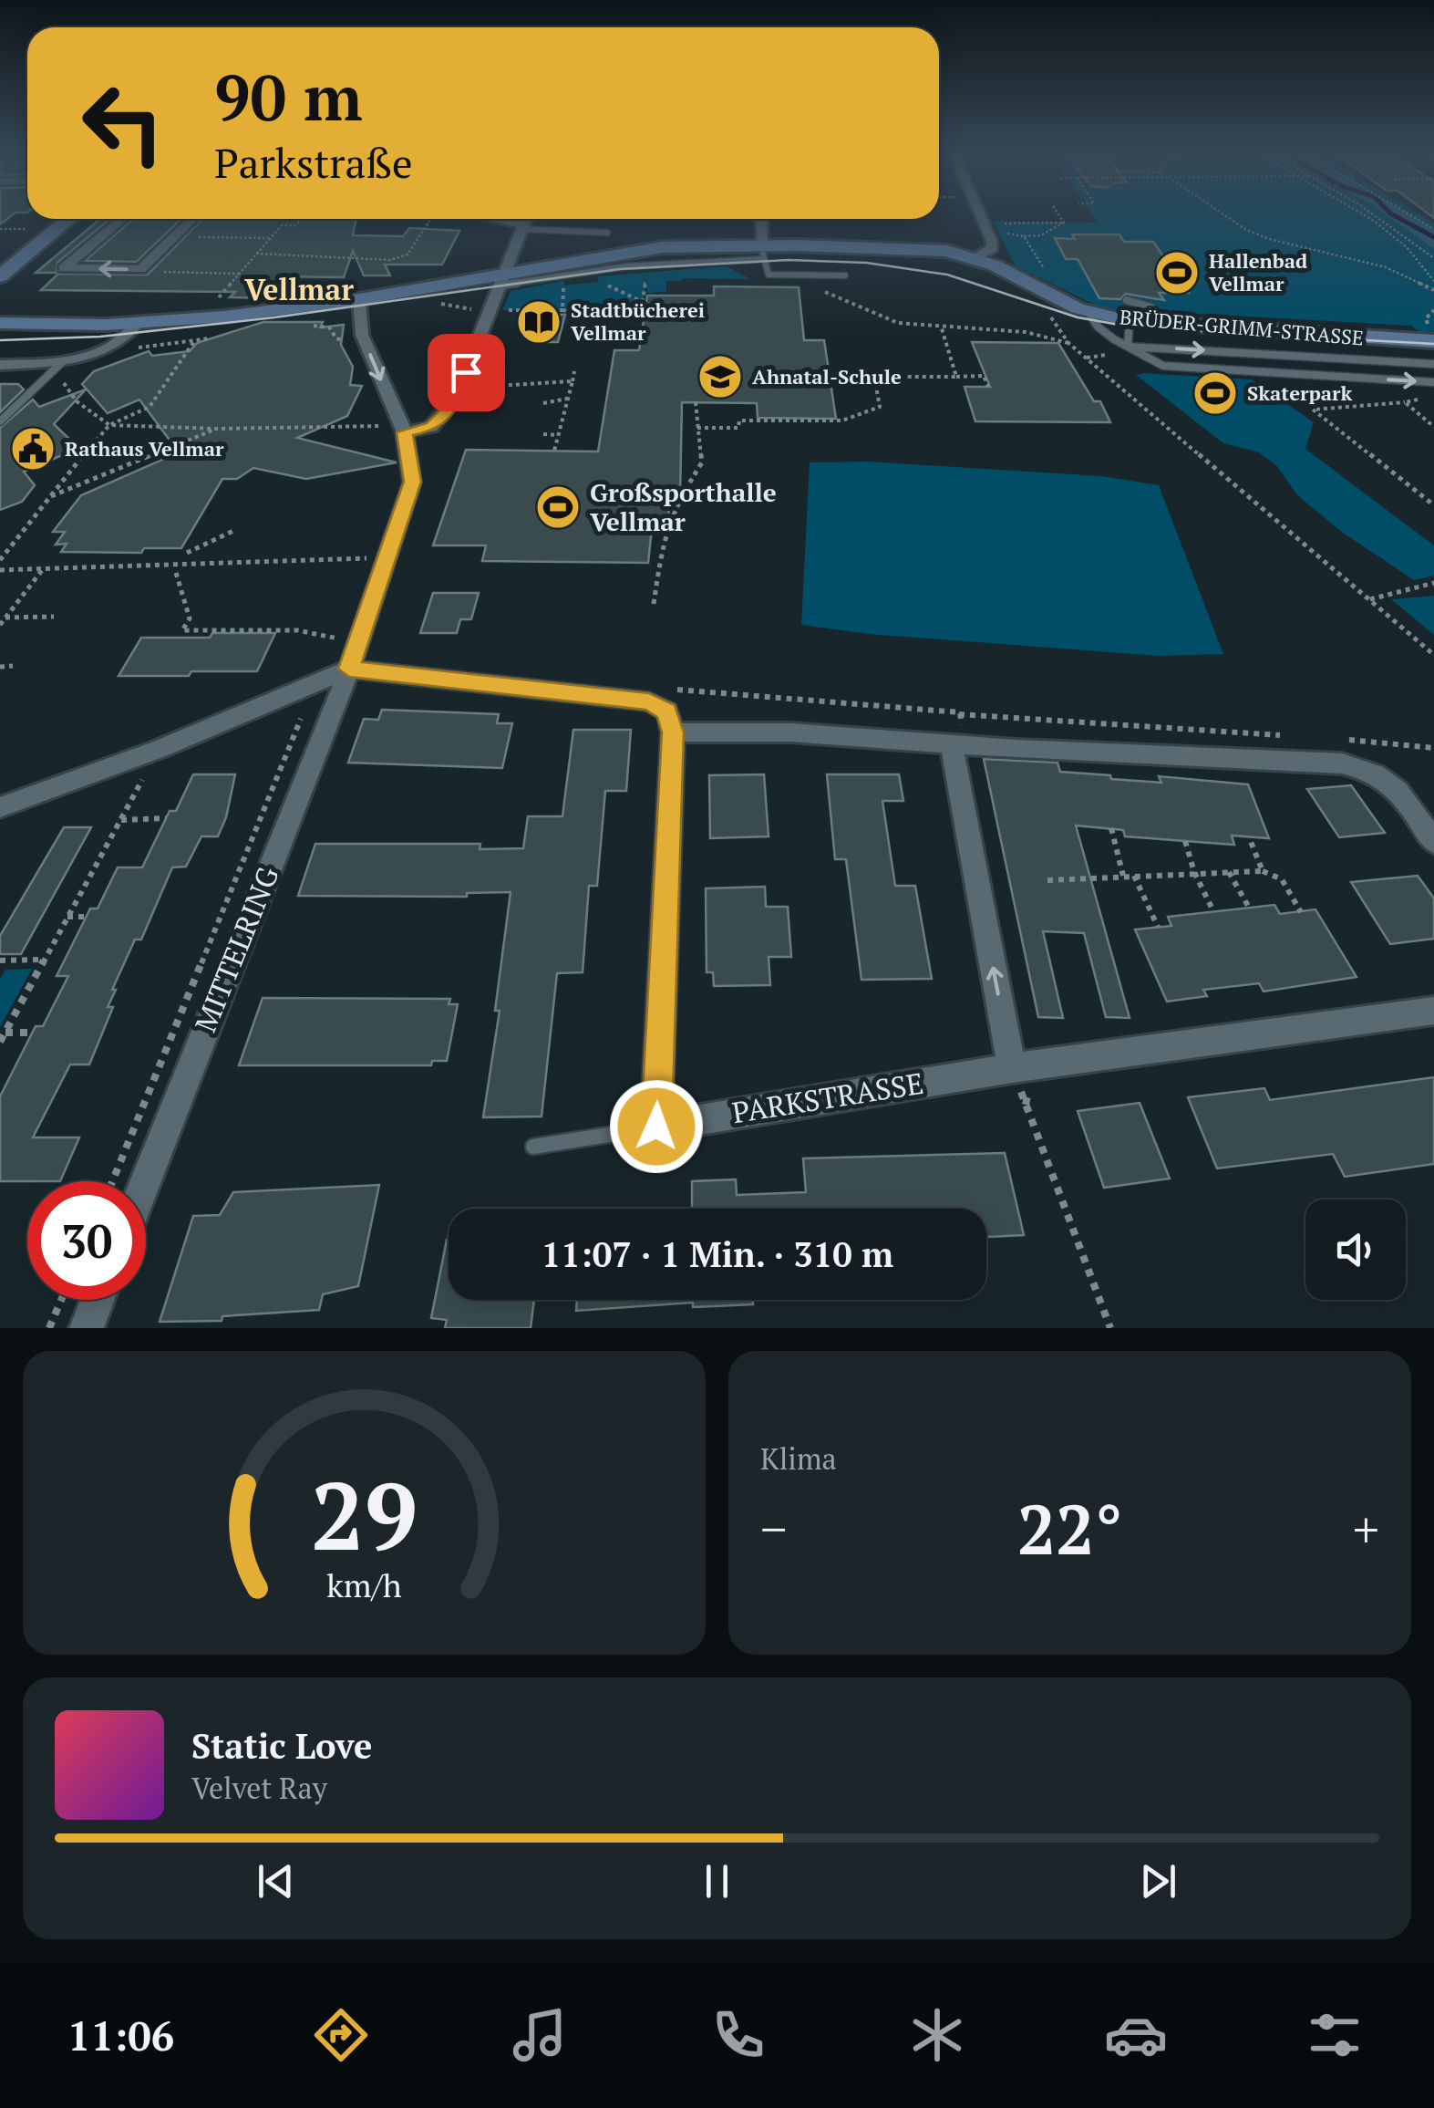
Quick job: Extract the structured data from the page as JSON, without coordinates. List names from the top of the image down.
{
  "streets": {
    "street": ["BRÜDER-GRIMM-STRASSE", "MITTELRING", "PARKSTRASSE"]
  },
  "crossings": [
    ["BRÜDER-GRIMM-STRASSE", "MITTELRING"]
  ],
  "districts": ["Vellmar"],
  "places": {
    "sports": ["Hallenbad Vellmar", "Skaterpark", "Großsporthalle Vellmar"],
    "library": ["Stadtbücherei Vellmar"],
    "school or university": ["Ahnatal-Schule"],
    "public building": ["Rathaus Vellmar"]
  },
  "page": {
    "turn": ["90 m", "Parkstraße"],
    "limit": "30",
    "trip": "11:07 · 1 Min. · 310 m",
    "tile": "Klima",
    "heat": ["−", "22°", "+"],
    "song": ["Static Love", "Velvet Ray"],
    "tabs": "11:06",
    "gauge": ["29", "km/h"]
  }
}
